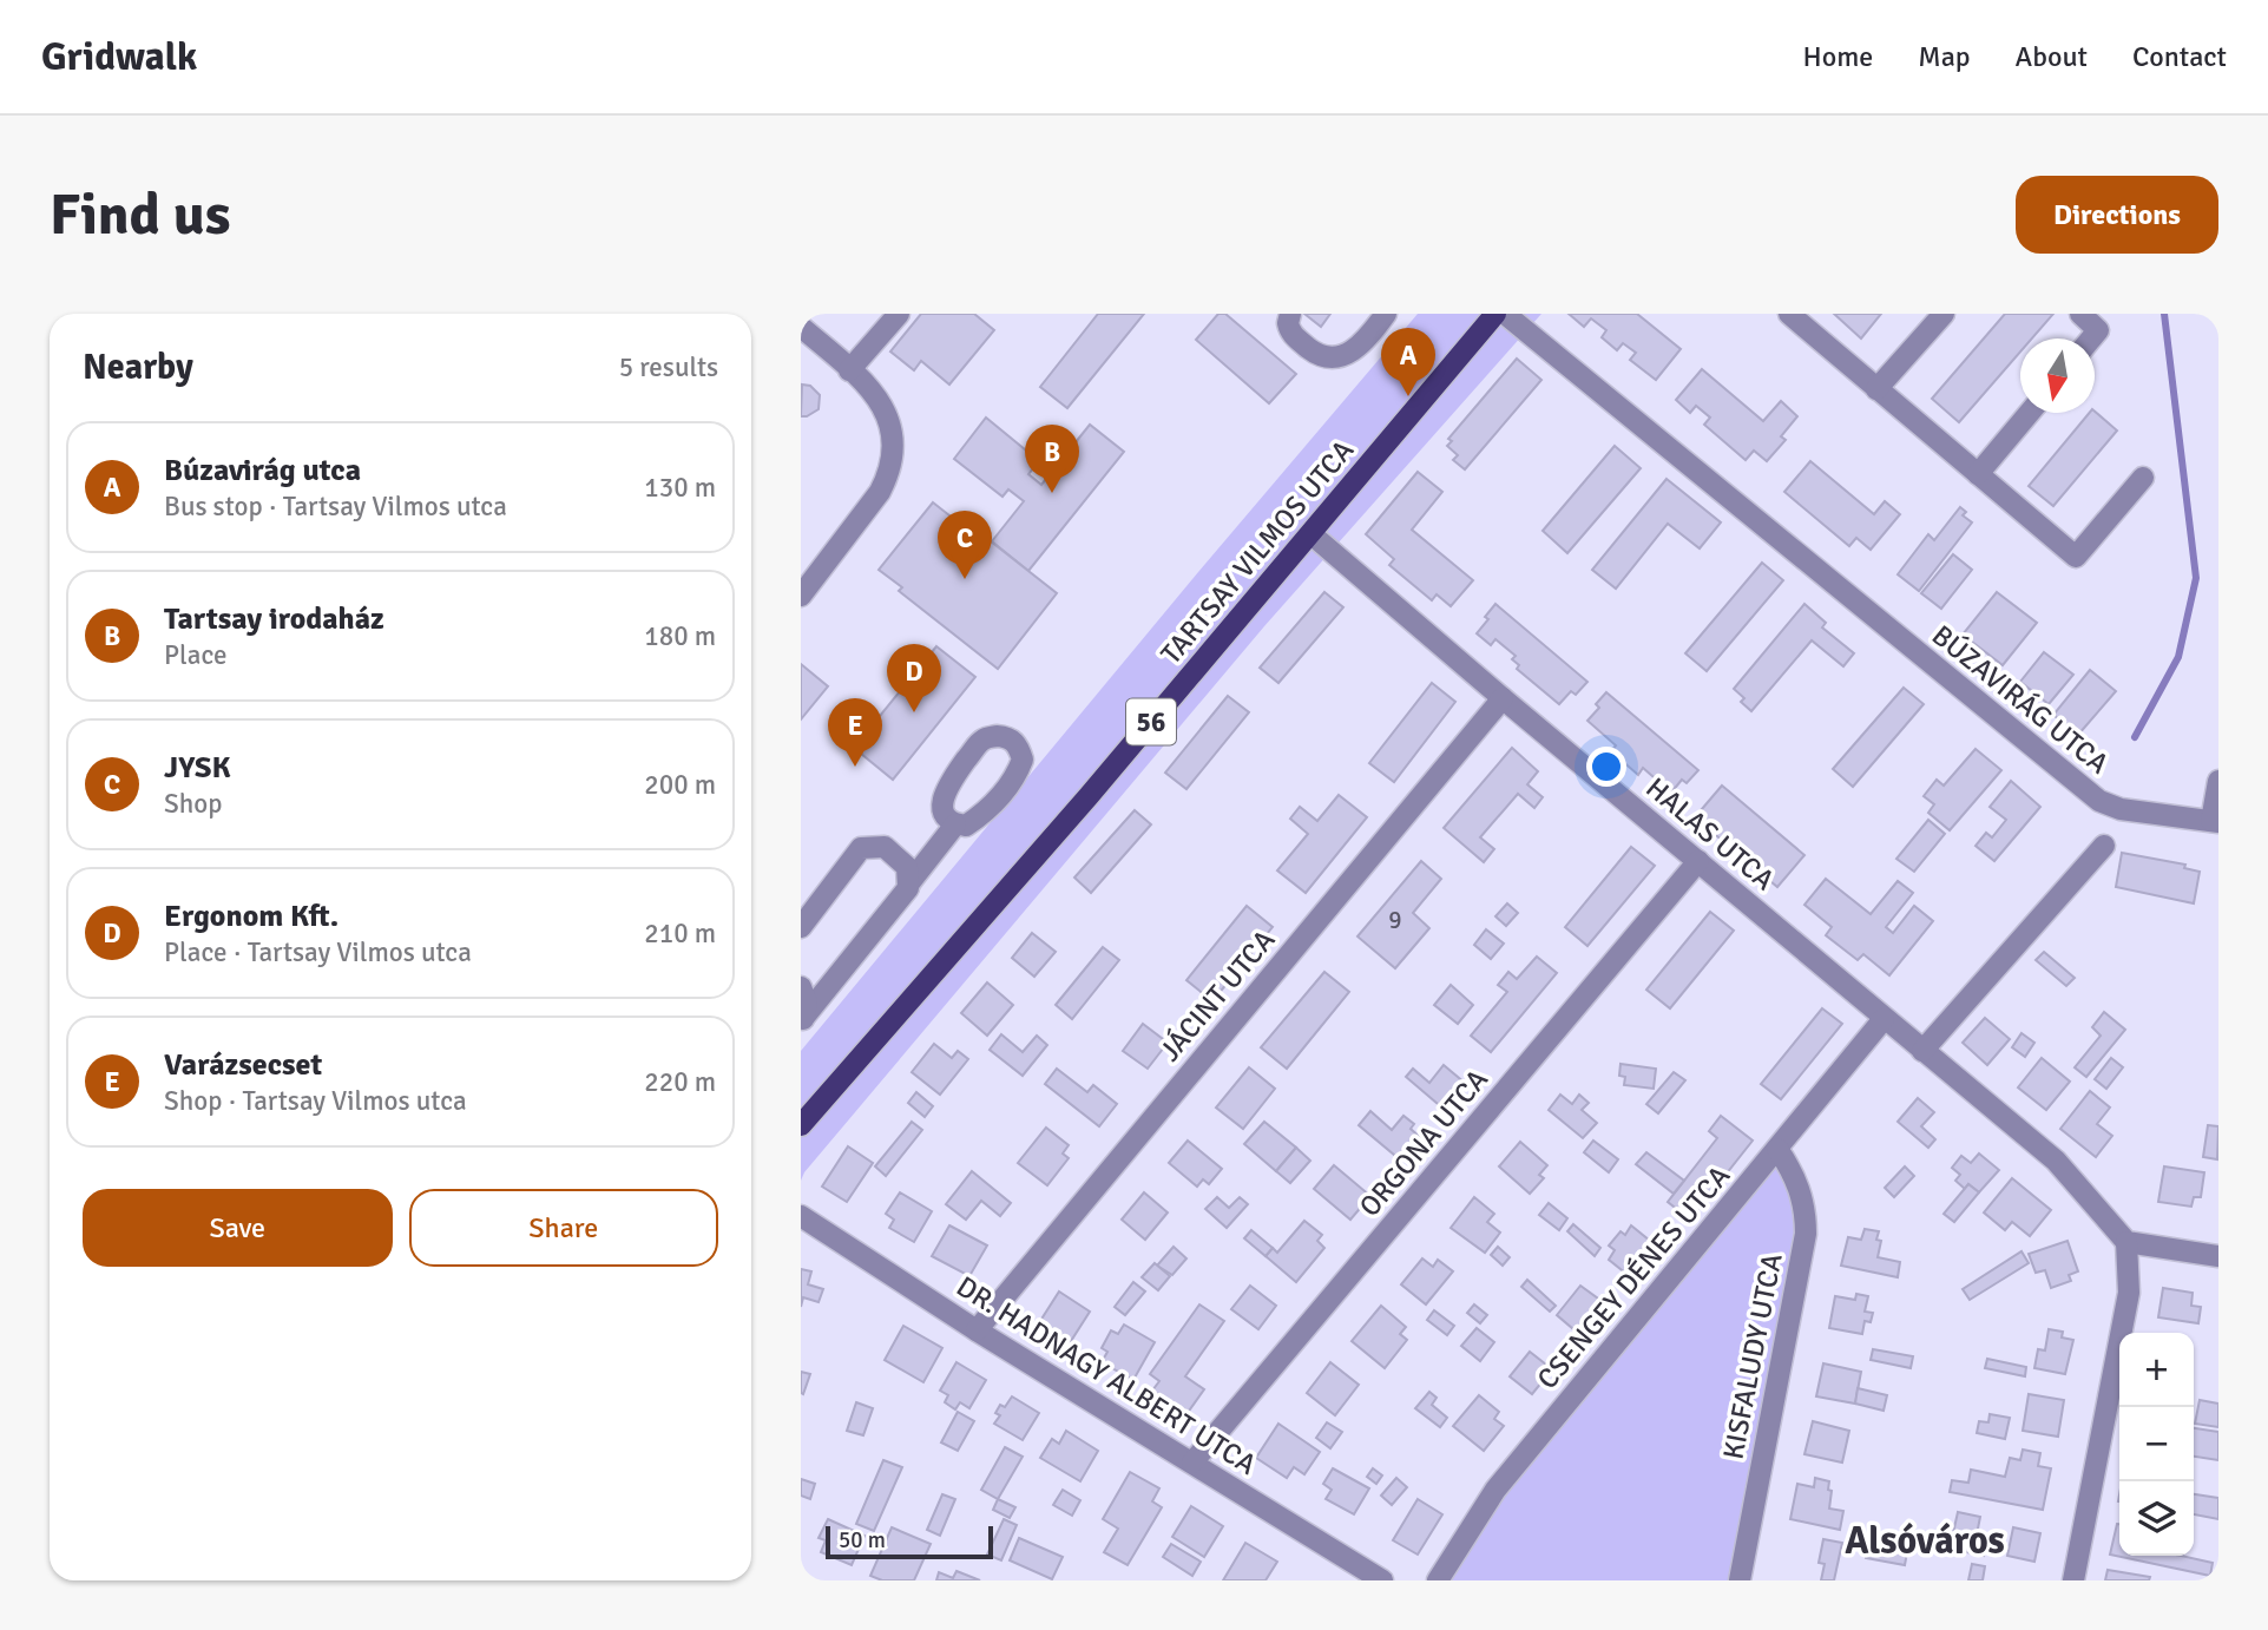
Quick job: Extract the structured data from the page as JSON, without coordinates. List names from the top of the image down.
{
  "streets": {
    "main road": ["TARTSAY VILMOS UTCA", "56"],
    "street": [
      "BÚZAVIRÁG UTCA",
      "HALAS UTCA",
      "JÁCINT UTCA",
      "ORGONA UTCA",
      "CSENGEY DÉNES UTCA",
      "KISFALUDY UTCA",
      "DR. HADNAGY ALBERT UTCA"
    ]
  },
  "crossings": [
    ["TARTSAY VILMOS UTCA", "HALAS UTCA"],
    ["HALAS UTCA", "JÁCINT UTCA"],
    ["HALAS UTCA", "ORGONA UTCA"],
    ["HALAS UTCA", "CSENGEY DÉNES UTCA"],
    ["JÁCINT UTCA", "DR. HADNAGY ALBERT UTCA"],
    ["ORGONA UTCA", "DR. HADNAGY ALBERT UTCA"],
    ["CSENGEY DÉNES UTCA", "KISFALUDY UTCA"]
  ],
  "districts": ["Alsóváros"],
  "house_numbers": ["9"],
  "scale_bar": "50 m",
  "north": "bottom",
  "page": {
    "header": "Gridwalk",
    "nav": [
      "Home",
      "Map",
      "About",
      "Contact"
    ],
    "buttons": [
      "Directions",
      ["Save", "Share"]
    ],
    "title": "Find us",
    "heading": ["Nearby", "5 results"],
    "pins": [
      "A",
      "B",
      "C",
      "D",
      "E"
    ],
    "list": [
      {
        "mark": "A",
        "name": "Búzavirág utca",
        "note": "Bus stop · Tartsay Vilmos utca",
        "value": "130 m"
      },
      {
        "mark": "B",
        "name": "Tartsay irodaház",
        "note": "Place",
        "value": "180 m"
      },
      {
        "mark": "C",
        "name": "JYSK",
        "note": "Shop",
        "value": "200 m"
      },
      {
        "mark": "D",
        "name": "Ergonom Kft.",
        "note": "Place · Tartsay Vilmos utca",
        "value": "210 m"
      },
      {
        "mark": "E",
        "name": "Varázsecset",
        "note": "Shop · Tartsay Vilmos utca",
        "value": "220 m"
      }
    ],
    "map_buttons": ["+", "−"],
    "scale": "50 m"
  }
}
